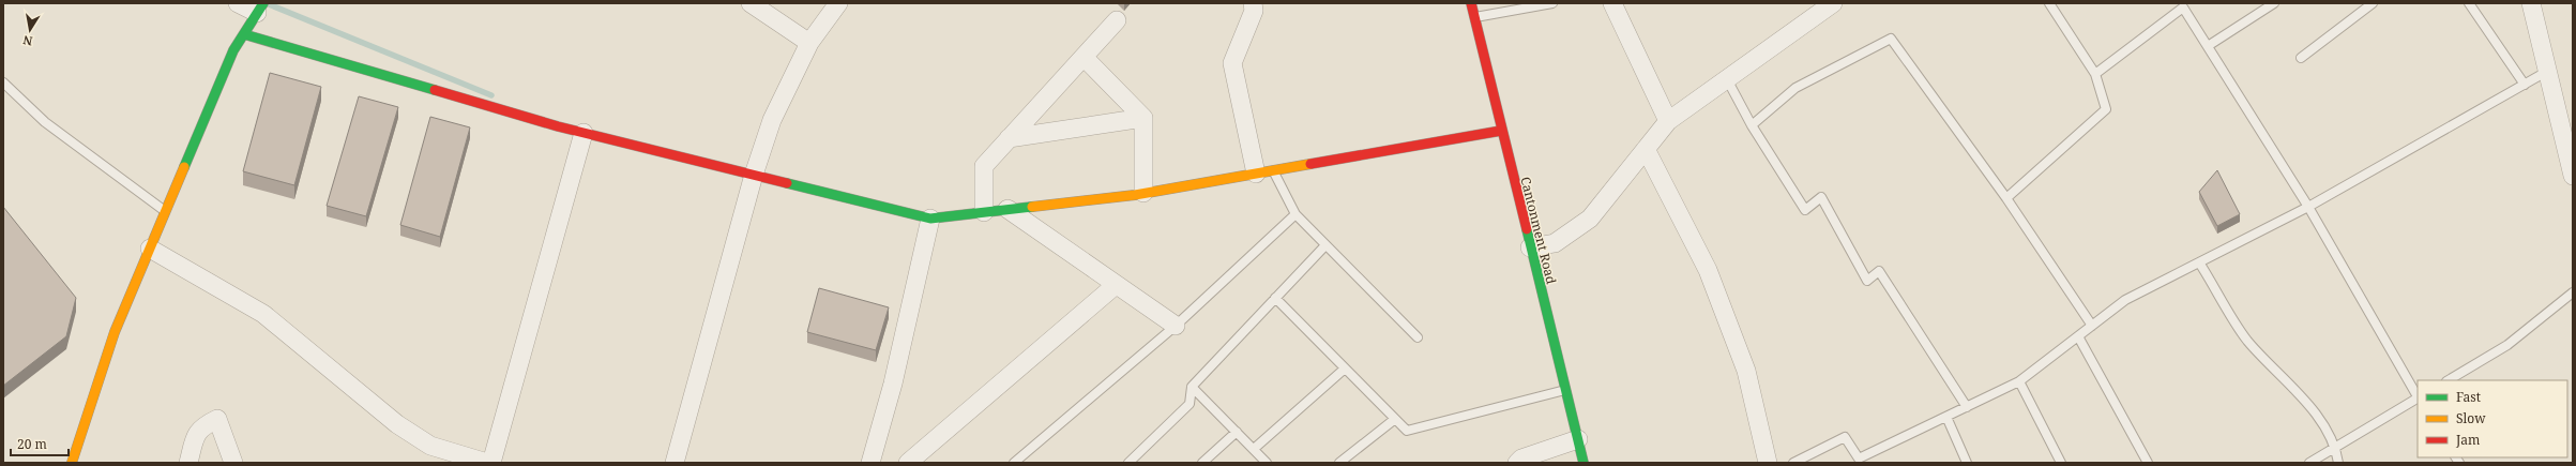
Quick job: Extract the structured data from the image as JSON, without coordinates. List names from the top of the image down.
{
  "streets": {
    "street": ["Cantonment Road"]
  },
  "legend": ["Fast", "Slow", "Jam"],
  "scale_bar": "20 m",
  "north": "bottom"
}
